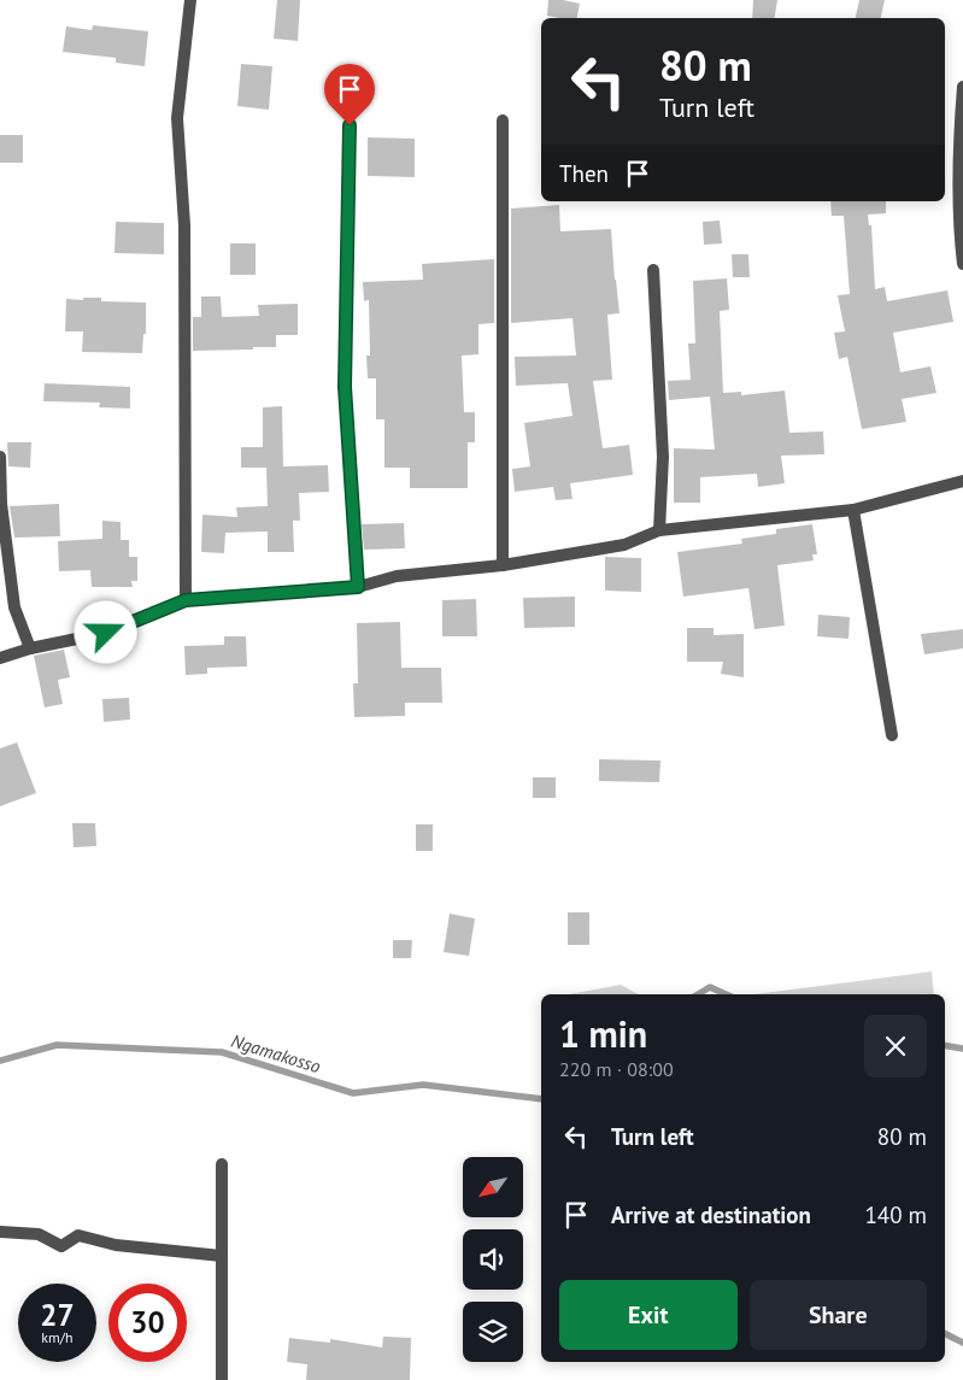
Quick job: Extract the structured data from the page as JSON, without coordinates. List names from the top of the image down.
{
  "water": ["Ngamakosso"],
  "north": "bottom left",
  "page": {
    "turn": ["80 m", "Turn left"],
    "then": "Then",
    "heading": ["1 min", "220 m · 08:00"],
    "list": [
      {
        "name": "Turn left",
        "value": "80 m"
      },
      {
        "name": "Arrive at destination",
        "value": "140 m"
      }
    ],
    "buttons": ["Exit", "Share"],
    "speed": "27 km/h",
    "limit": "30"
  }
}
